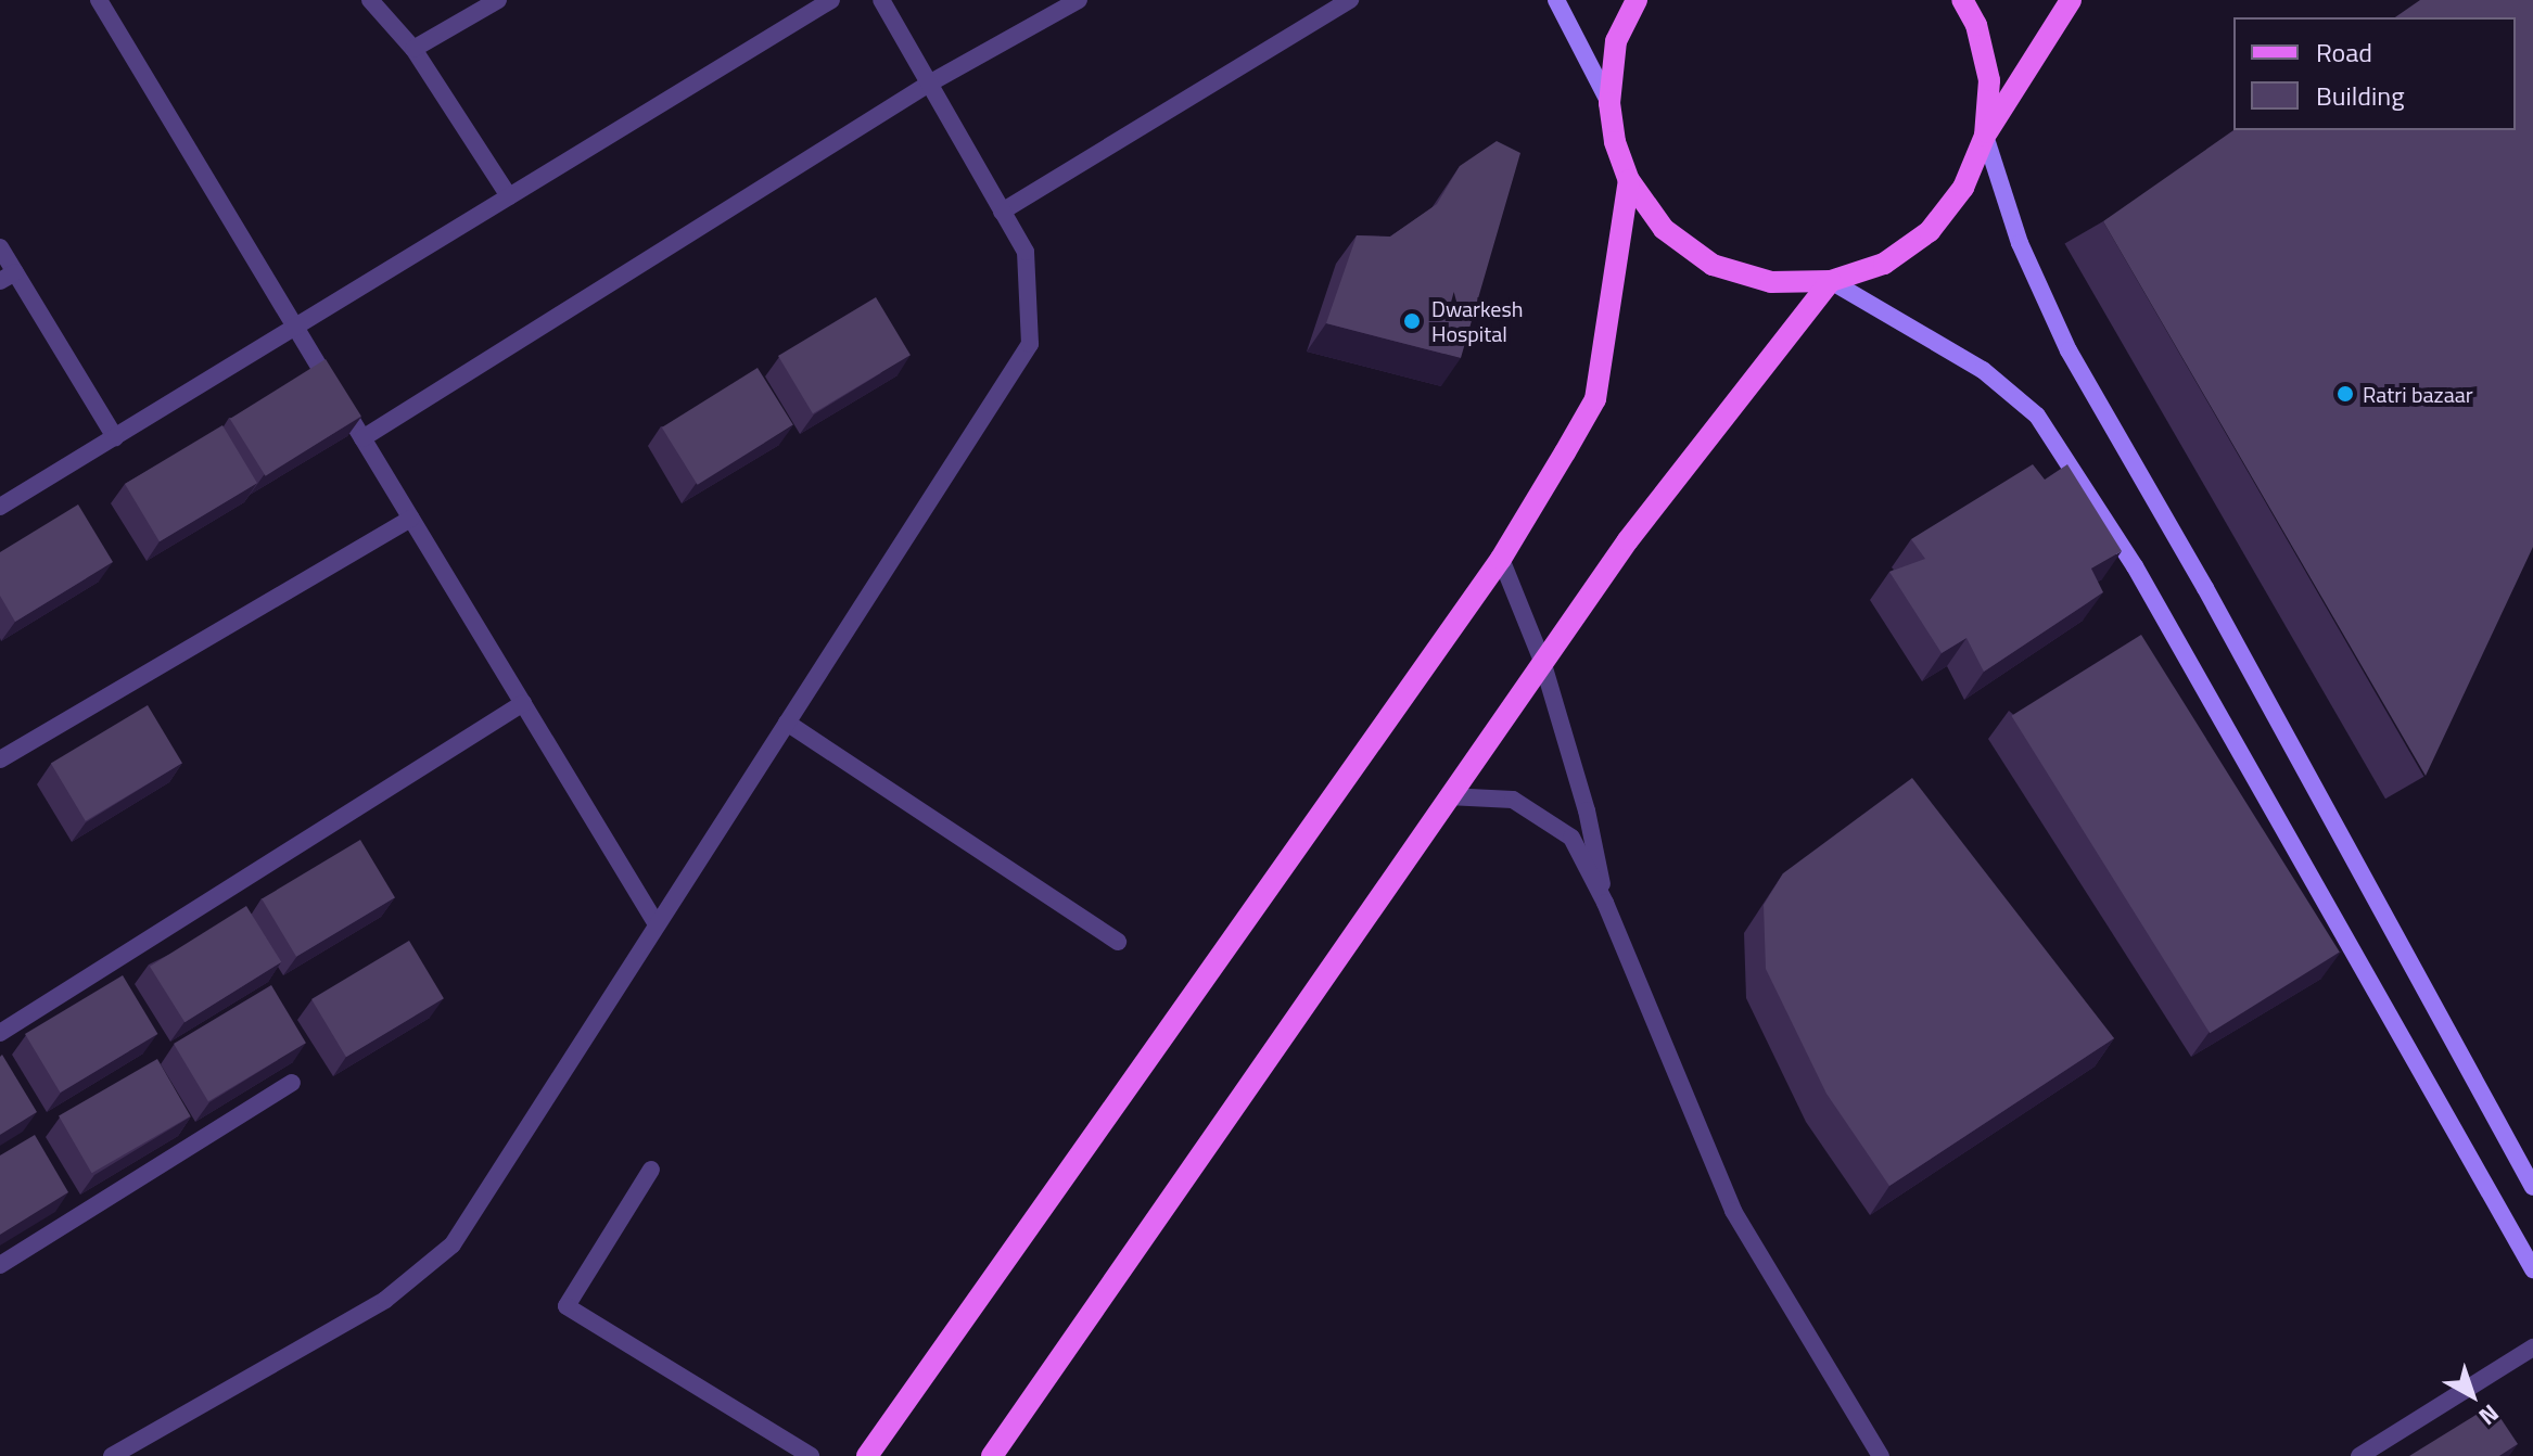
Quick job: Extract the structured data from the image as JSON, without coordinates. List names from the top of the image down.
{
  "places": ["Dwarkesh Hospital", "Ratri bazaar"],
  "legend": ["Road", "Building"],
  "north": "bottom right"
}
